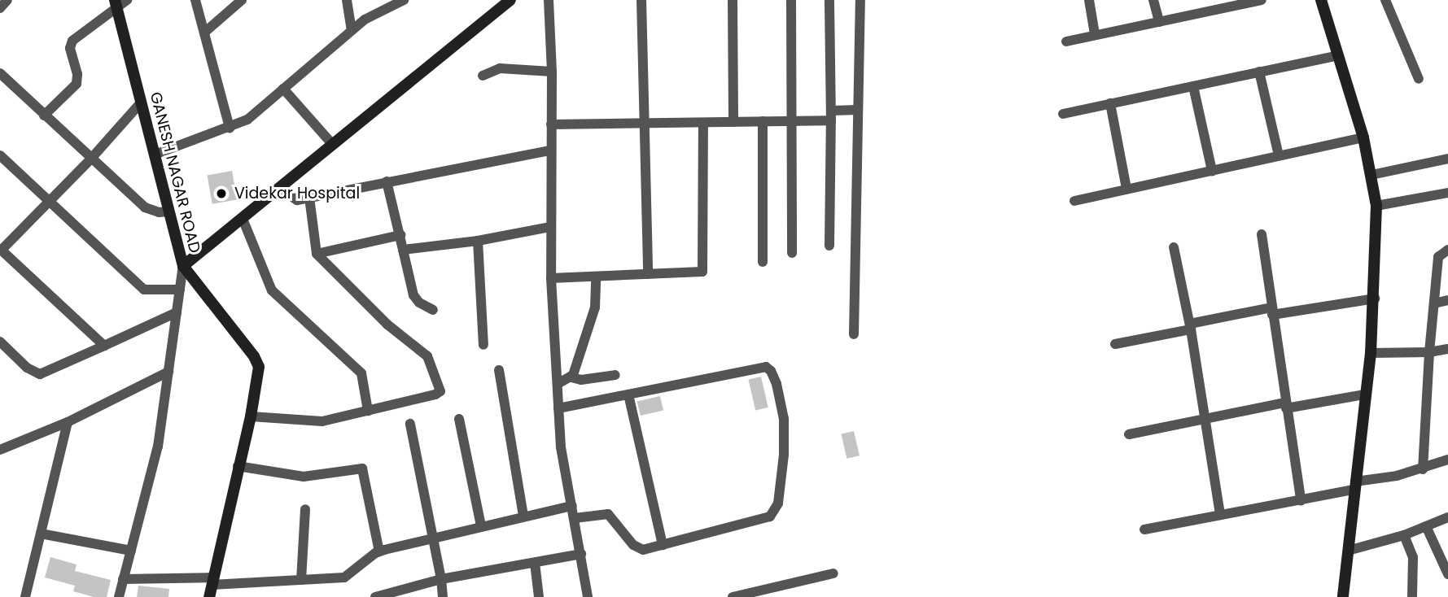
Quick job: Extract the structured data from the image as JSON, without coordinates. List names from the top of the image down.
{
  "streets": {
    "street": ["GANESH NAGAR ROAD"]
  },
  "places": ["Videkar Hospital"]
}
